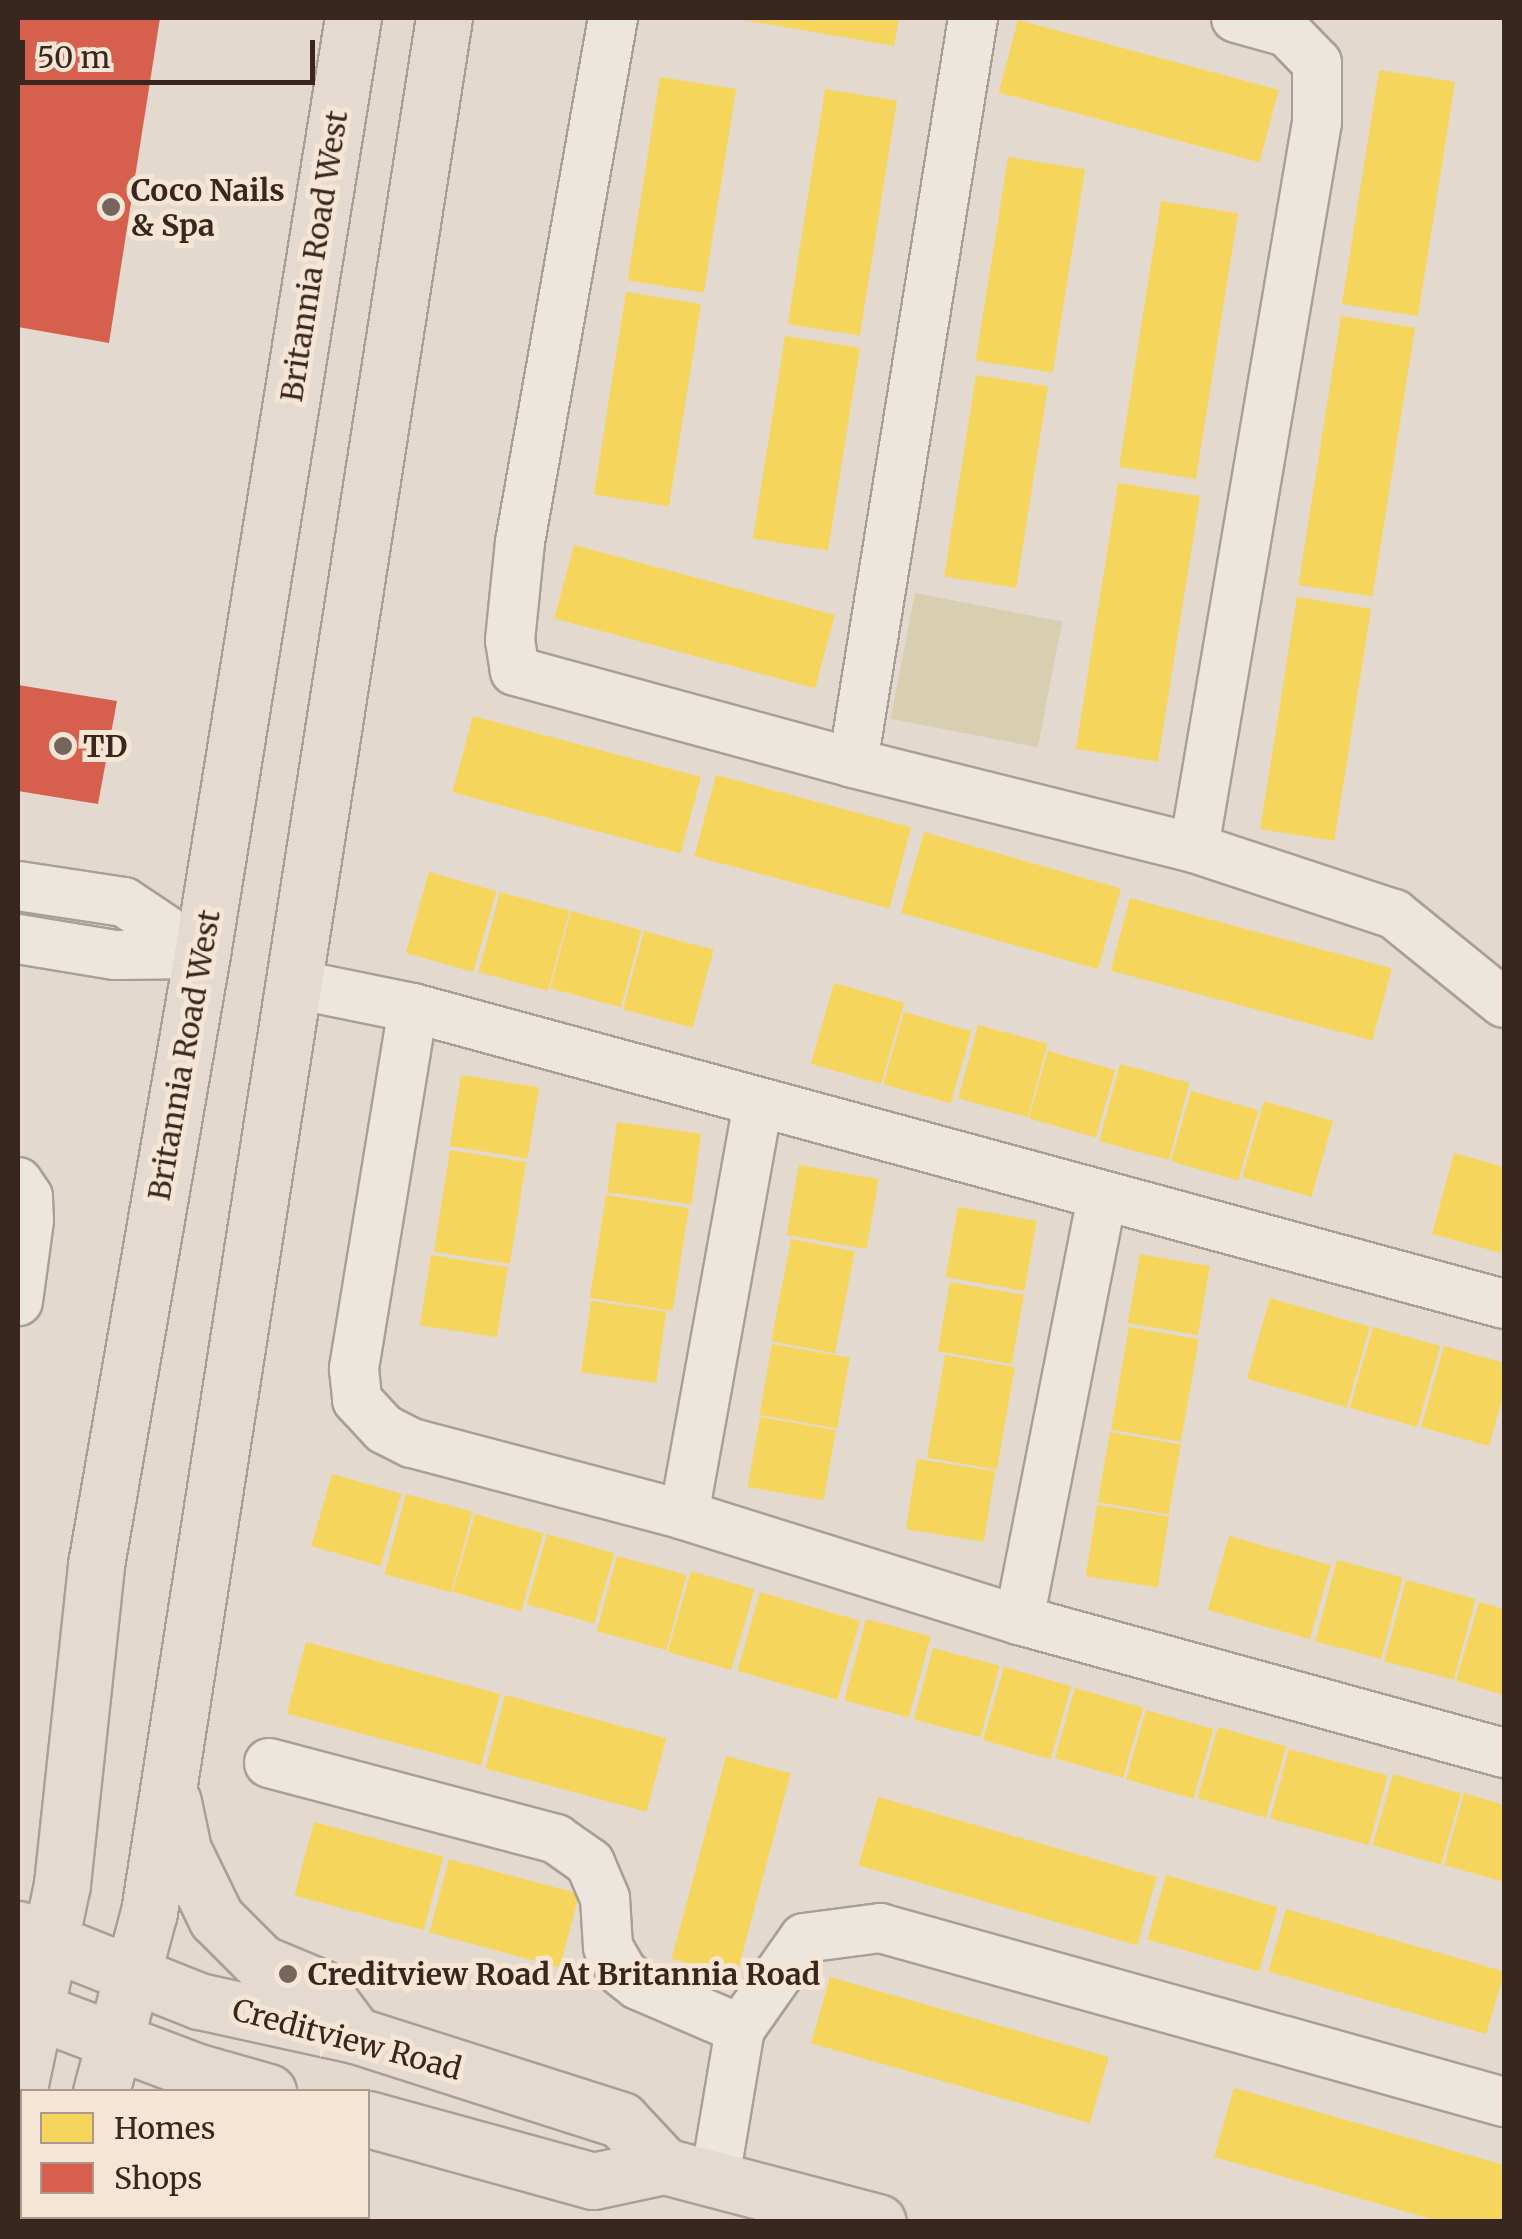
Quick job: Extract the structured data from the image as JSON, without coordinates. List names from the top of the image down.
{
  "streets": {
    "main road": ["Britannia Road West", "Creditview Road"]
  },
  "crossings": [
    ["Britannia Road West", "Creditview Road"]
  ],
  "places": ["Coco Nails & Spa", "TD", "Creditview Road At Britannia Road"],
  "legend": ["Homes", "Shops"],
  "scale_bar": "50 m"
}
